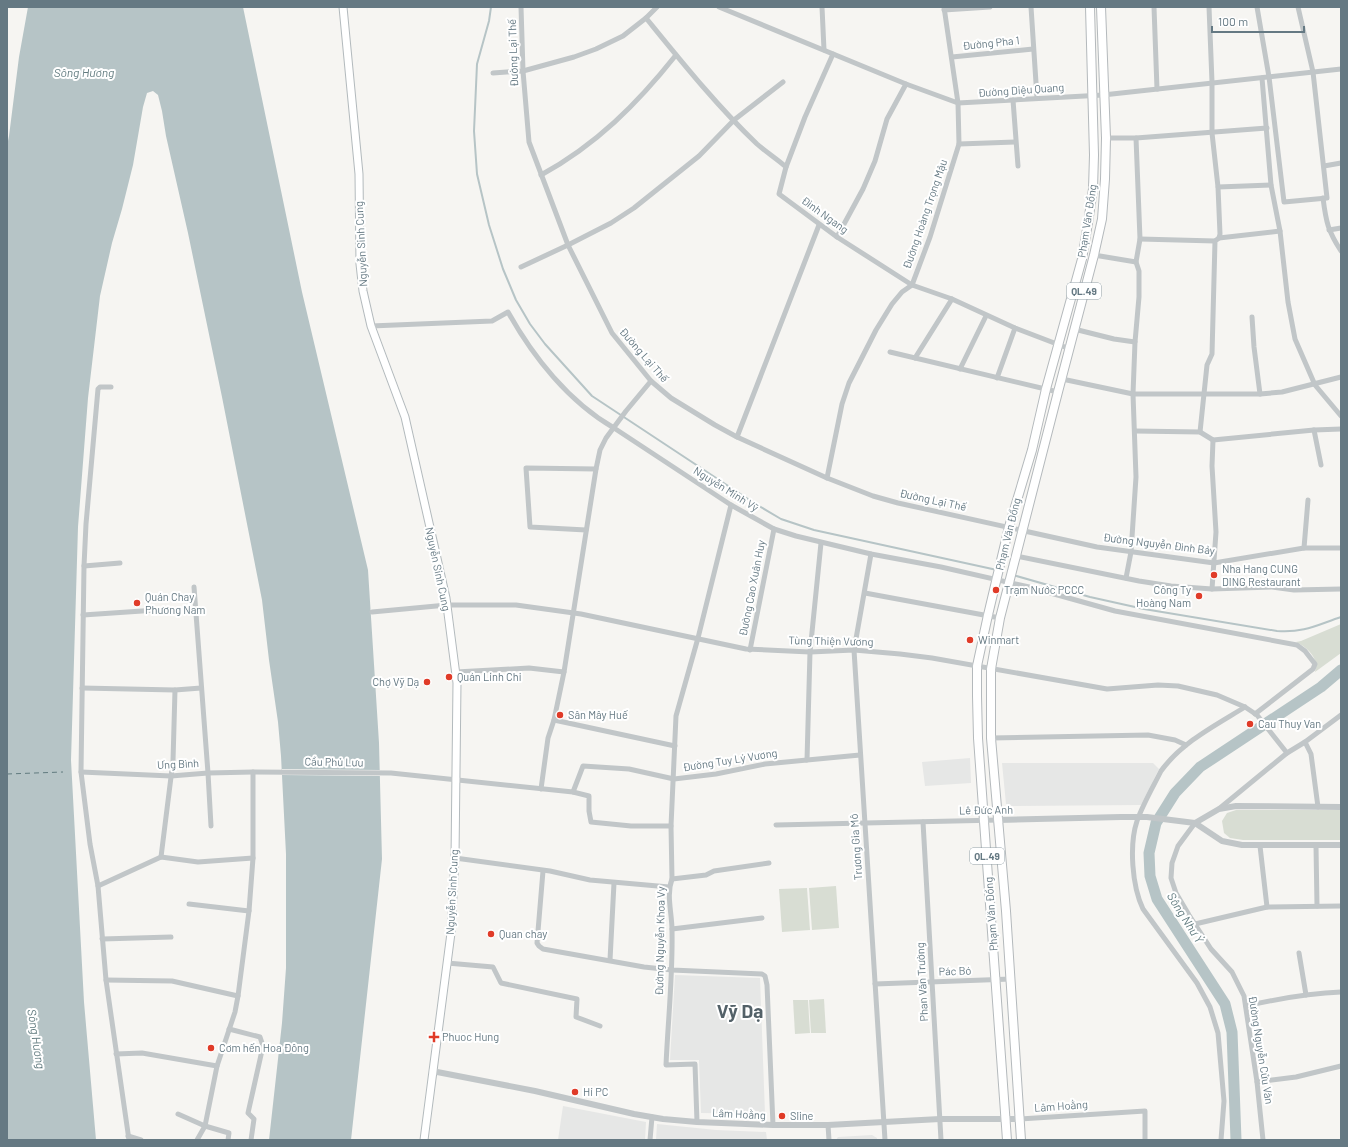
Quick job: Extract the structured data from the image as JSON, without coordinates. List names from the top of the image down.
{
  "streets": {
    "main road": ["Phạm Văn Đồng", "Nguyễn Sinh Cung", "QL.49"],
    "street": [
      "Đường Pha 1",
      "Đường Lại Thế",
      "Đường Diệu Quang",
      "Đường Hoàng Trọng Mậu",
      "Đình Ngang",
      "Nguyễn Minh Vỹ",
      "Đường Nguyễn Đình Bảy",
      "Đường Cao Xuân Huy",
      "Tùng Thiện Vương",
      "Đường Tuy Lý Vương",
      "Cầu Phú Lưu",
      "Ưng Bình",
      "Lê Đức Anh",
      "Trương Gia Mô",
      "Đường Nguyễn Khoa Vy",
      "Pác Bó",
      "Phan Văn Trường",
      "Đường Nguyễn Cửu Vân",
      "Lâm Hoằng"
    ]
  },
  "crossings": [
    ["Đường Pha 1", "Đường Hoàng Trọng Mậu"],
    ["Đường Lại Thế", "Đường Hoàng Trọng Mậu"],
    ["Đường Lại Thế", "Phạm Văn Đồng"],
    ["Đường Lại Thế", "Đường Nguyễn Đình Bảy"],
    ["Đường Diệu Quang", "Đường Hoàng Trọng Mậu"],
    ["Đường Diệu Quang", "Phạm Văn Đồng"],
    ["Đường Hoàng Trọng Mậu", "Đình Ngang"],
    ["Đình Ngang", "Phạm Văn Đồng"],
    ["Phạm Văn Đồng", "Nguyễn Minh Vỹ"],
    ["Phạm Văn Đồng", "Đường Nguyễn Đình Bảy"],
    ["Phạm Văn Đồng", "Tùng Thiện Vương"],
    ["Phạm Văn Đồng", "Lê Đức Anh"],
    ["Phạm Văn Đồng", "Pác Bó"],
    ["Phạm Văn Đồng", "Lâm Hoằng"],
    ["Nguyễn Sinh Cung", "Nguyễn Minh Vỹ"],
    ["Nguyễn Sinh Cung", "Tùng Thiện Vương"],
    ["Nguyễn Sinh Cung", "Cầu Phú Lưu"],
    ["Nguyễn Sinh Cung", "Lâm Hoằng"],
    ["Nguyễn Minh Vỹ", "Đường Cao Xuân Huy"],
    ["Nguyễn Minh Vỹ", "Tùng Thiện Vương"],
    ["Nguyễn Minh Vỹ", "Trương Gia Mô"],
    ["Nguyễn Minh Vỹ", "Đường Nguyễn Khoa Vy"],
    ["Đường Cao Xuân Huy", "Tùng Thiện Vương"],
    ["Tùng Thiện Vương", "Trương Gia Mô"],
    ["Tùng Thiện Vương", "Đường Nguyễn Khoa Vy"],
    ["Đường Tuy Lý Vương", "Trương Gia Mô"],
    ["Đường Tuy Lý Vương", "Đường Nguyễn Khoa Vy"],
    ["Cầu Phú Lưu", "Ưng Bình"],
    ["Lê Đức Anh", "Trương Gia Mô"],
    ["Lê Đức Anh", "Phan Văn Trường"],
    ["Lê Đức Anh", "Đường Nguyễn Cửu Vân"],
    ["Trương Gia Mô", "Pác Bó"],
    ["Trương Gia Mô", "Lâm Hoằng"],
    ["Đường Nguyễn Khoa Vy", "Lâm Hoằng"],
    ["Pác Bó", "Phan Văn Trường"],
    ["Phan Văn Trường", "Lâm Hoằng"]
  ],
  "districts": ["Vỹ Dạ"],
  "water": ["Sông Hương", "Sông Như Ý"],
  "places": {
    "other": [
      "Nha Hang CUNG DING Restaurant",
      "Trạm Nước PCCC",
      "Công Ty Hoàng Nam",
      "Quán Chay Phương Nam",
      "Winmart",
      "Quán Linh Chi",
      "Chợ Vỹ Dạ",
      "Sân Mây Huế",
      "Cau Thuy Van",
      "Quan chay",
      "Cơm hến Hoa Đông",
      "Hi PC",
      "Sline"
    ],
    "health": ["Phuoc Hung"]
  },
  "scale_bar": "100 m"
}
